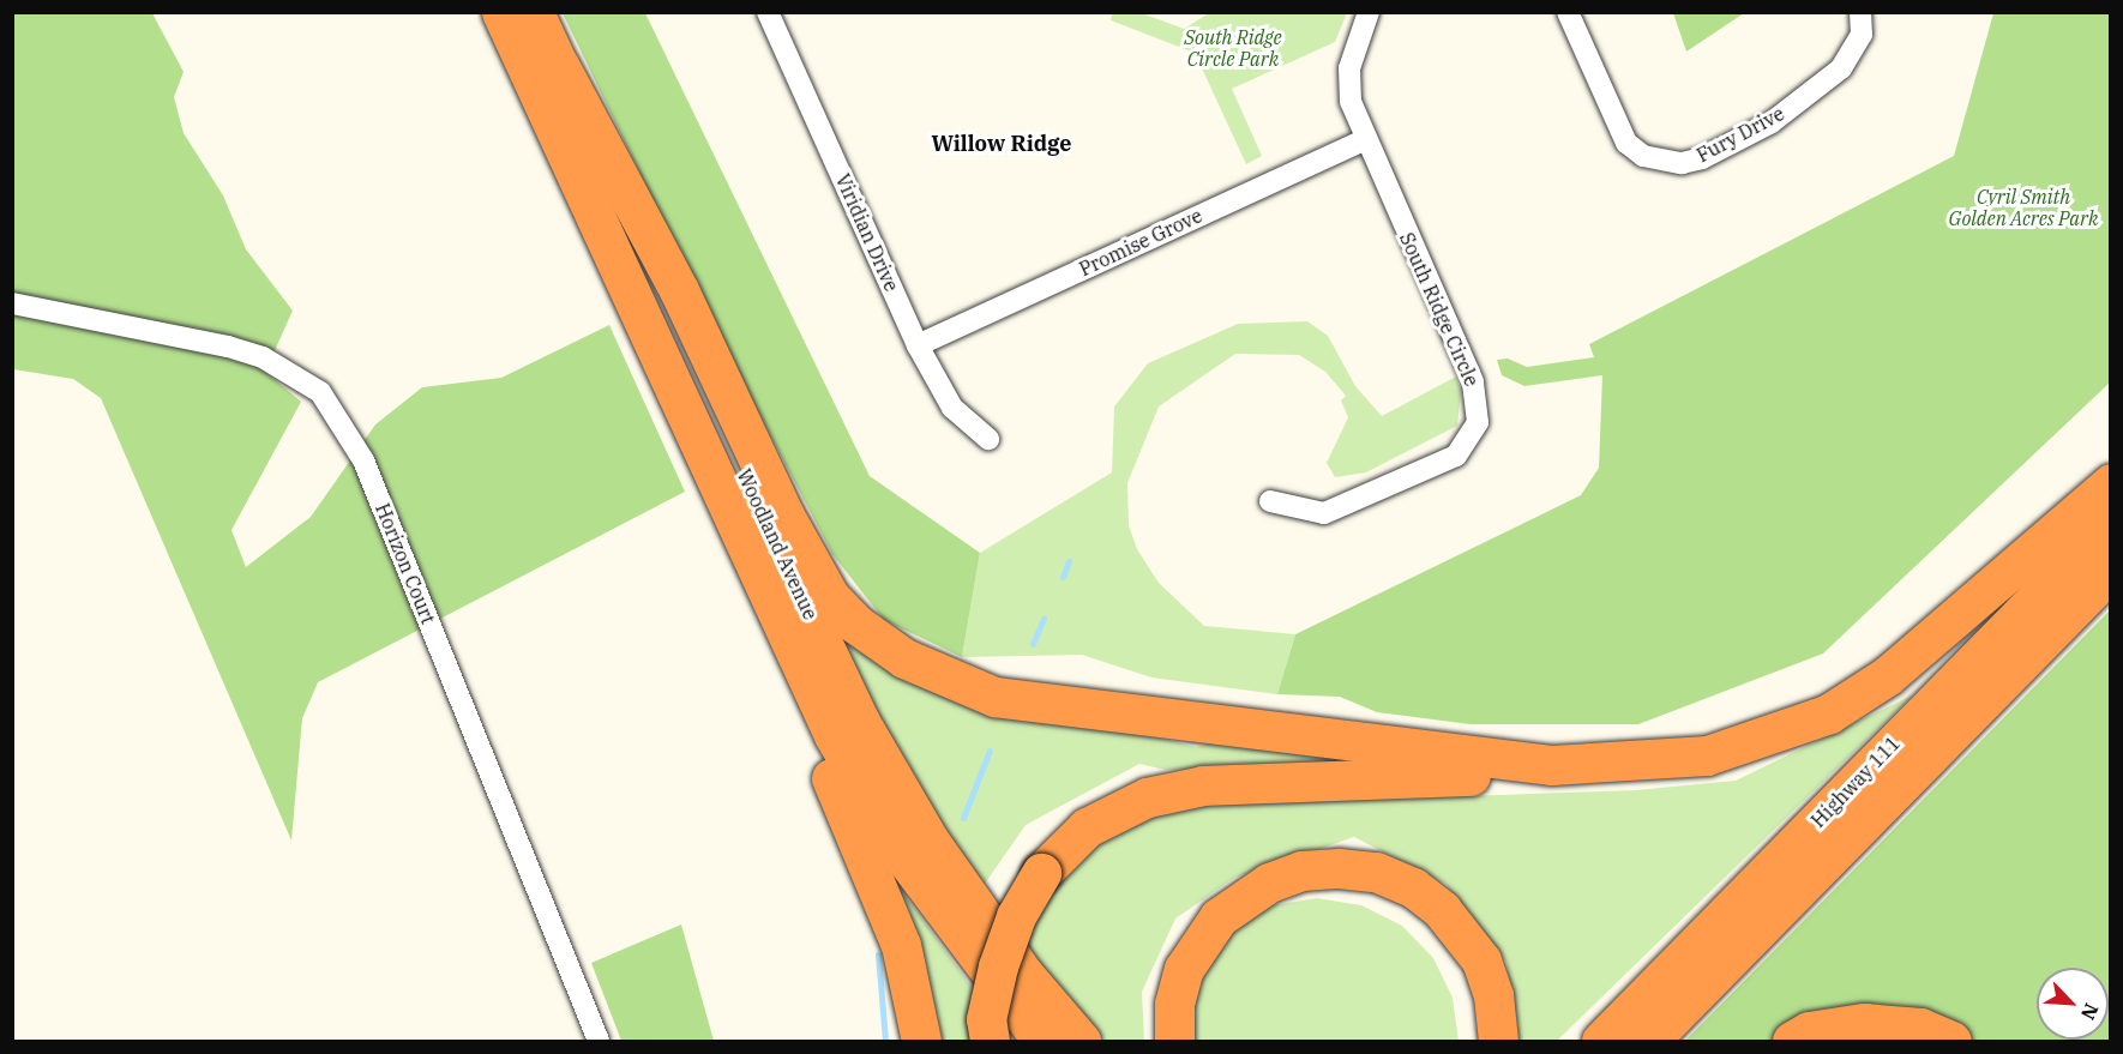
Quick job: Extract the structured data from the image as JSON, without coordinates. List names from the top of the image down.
{
  "streets": {
    "highway": ["Woodland Avenue", "Highway 111"],
    "street": [
      "Fury Drive",
      "Viridian Drive",
      "Promise Grove",
      "South Ridge Circle",
      "Horizon Court"
    ]
  },
  "crossings": [
    ["Viridian Drive", "Promise Grove"],
    ["Promise Grove", "South Ridge Circle"]
  ],
  "districts": ["Willow Ridge"],
  "parks": ["South Ridge Circle Park", "Cyril Smith Golden Acres Park"],
  "north": "bottom right"
}
